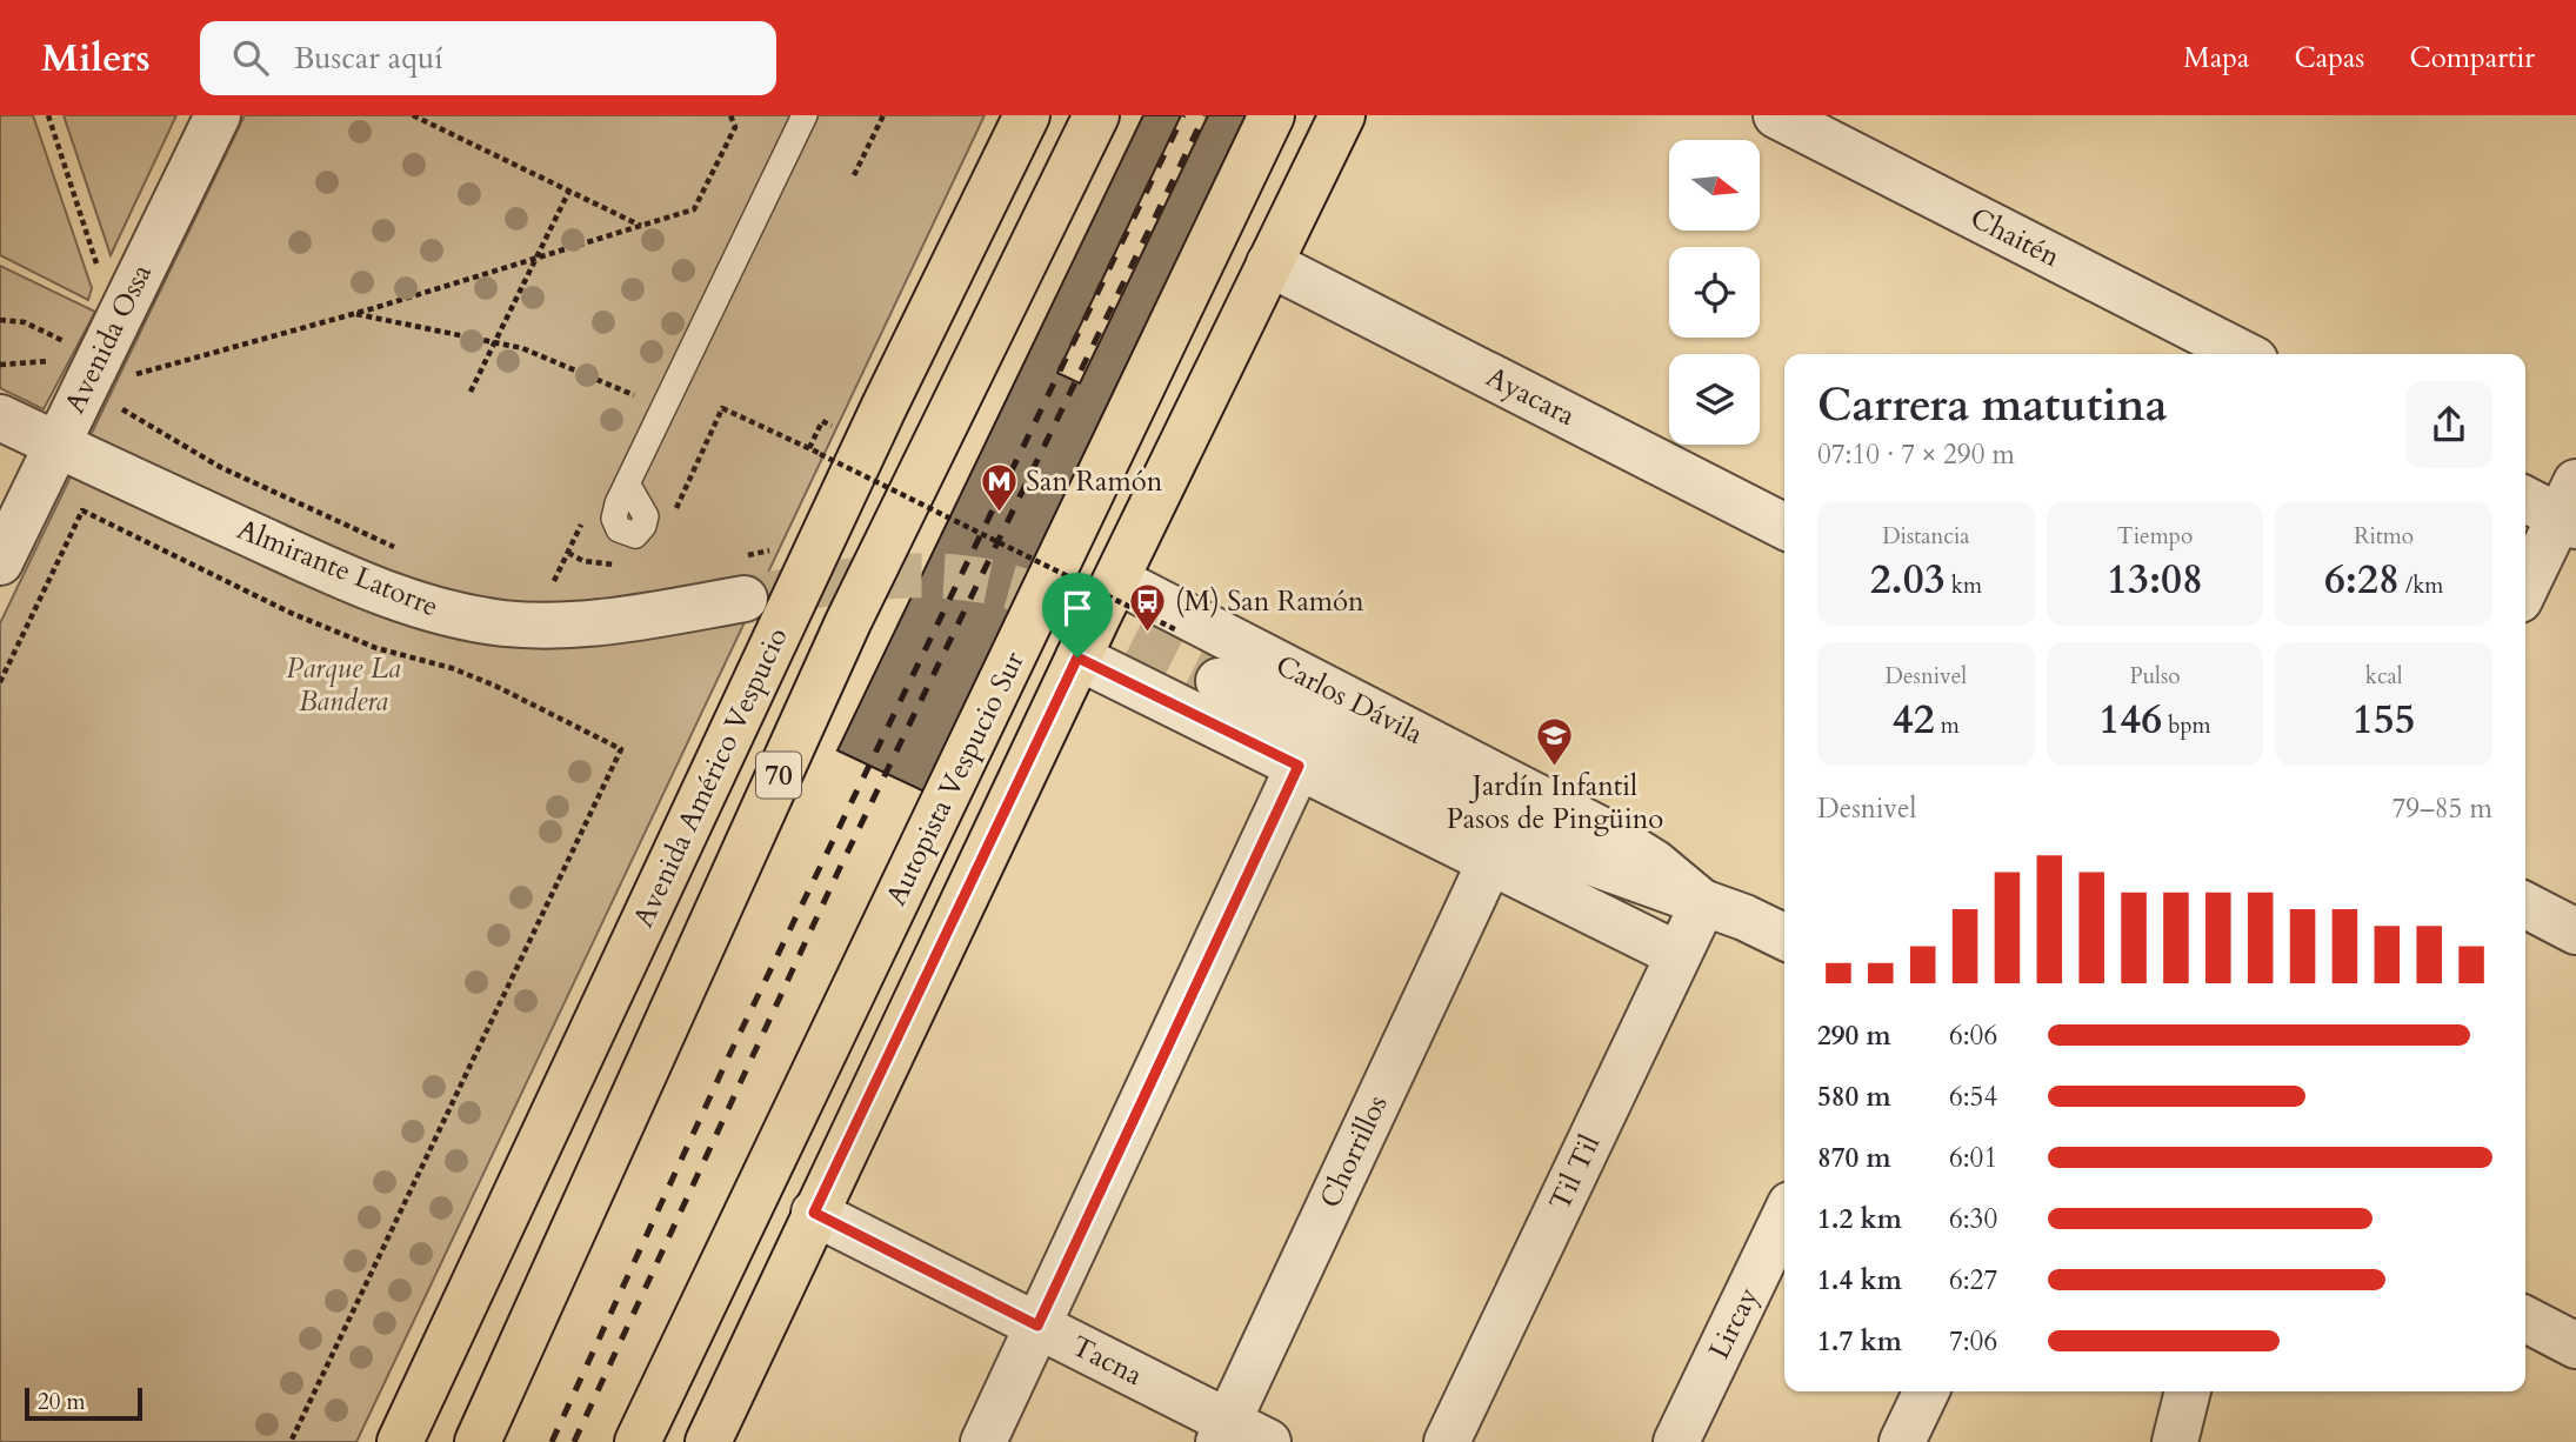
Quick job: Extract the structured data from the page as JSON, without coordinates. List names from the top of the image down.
{
  "streets": {
    "main road": ["70", "Avenida Américo Vespucio", "Autopista Vespucio Sur"],
    "street": [
      "Chaitén",
      "Avenida Ossa",
      "Ayacara",
      "Almirante Latorre",
      "Carlos Dávila",
      "Chorrillos",
      "Til Til",
      "Lircay",
      "Tacna"
    ]
  },
  "crossings": [
    ["Avenida Ossa", "Almirante Latorre"],
    ["Carlos Dávila", "Til Til"],
    ["Chorrillos", "Tacna"]
  ],
  "parks": ["Parque La Bandera"],
  "places": {
    "metro station": ["San Ramón"],
    "bus stop": ["(M) San Ramón"],
    "school or university": ["Jardín Infantil Pasos de Pingüino"]
  },
  "scale_bar": "20 m",
  "north": "right",
  "page": {
    "header": "Milers",
    "search": "Buscar aquí",
    "nav": ["Mapa", "Capas", "Compartir"],
    "heading": ["Carrera matutina", "07:10 · 7 × 290 m"],
    "stats": [
      ["Distancia", "2.03 km"],
      ["Tiempo", "13:08"],
      ["Ritmo", "6:28 /km"],
      ["Desnivel", "42 m"],
      ["Pulso", "146 bpm"],
      ["kcal", "155"]
    ],
    "chart": ["Desnivel", "79–85 m"],
    "list": [
      {
        "name": "290 m",
        "note": "6:06"
      },
      {
        "name": "580 m",
        "note": "6:54"
      },
      {
        "name": "870 m",
        "note": "6:01"
      },
      {
        "name": "1.2 km",
        "note": "6:30"
      },
      {
        "name": "1.4 km",
        "note": "6:27"
      },
      {
        "name": "1.7 km",
        "note": "7:06"
      }
    ],
    "scale": "20 m"
  }
}
